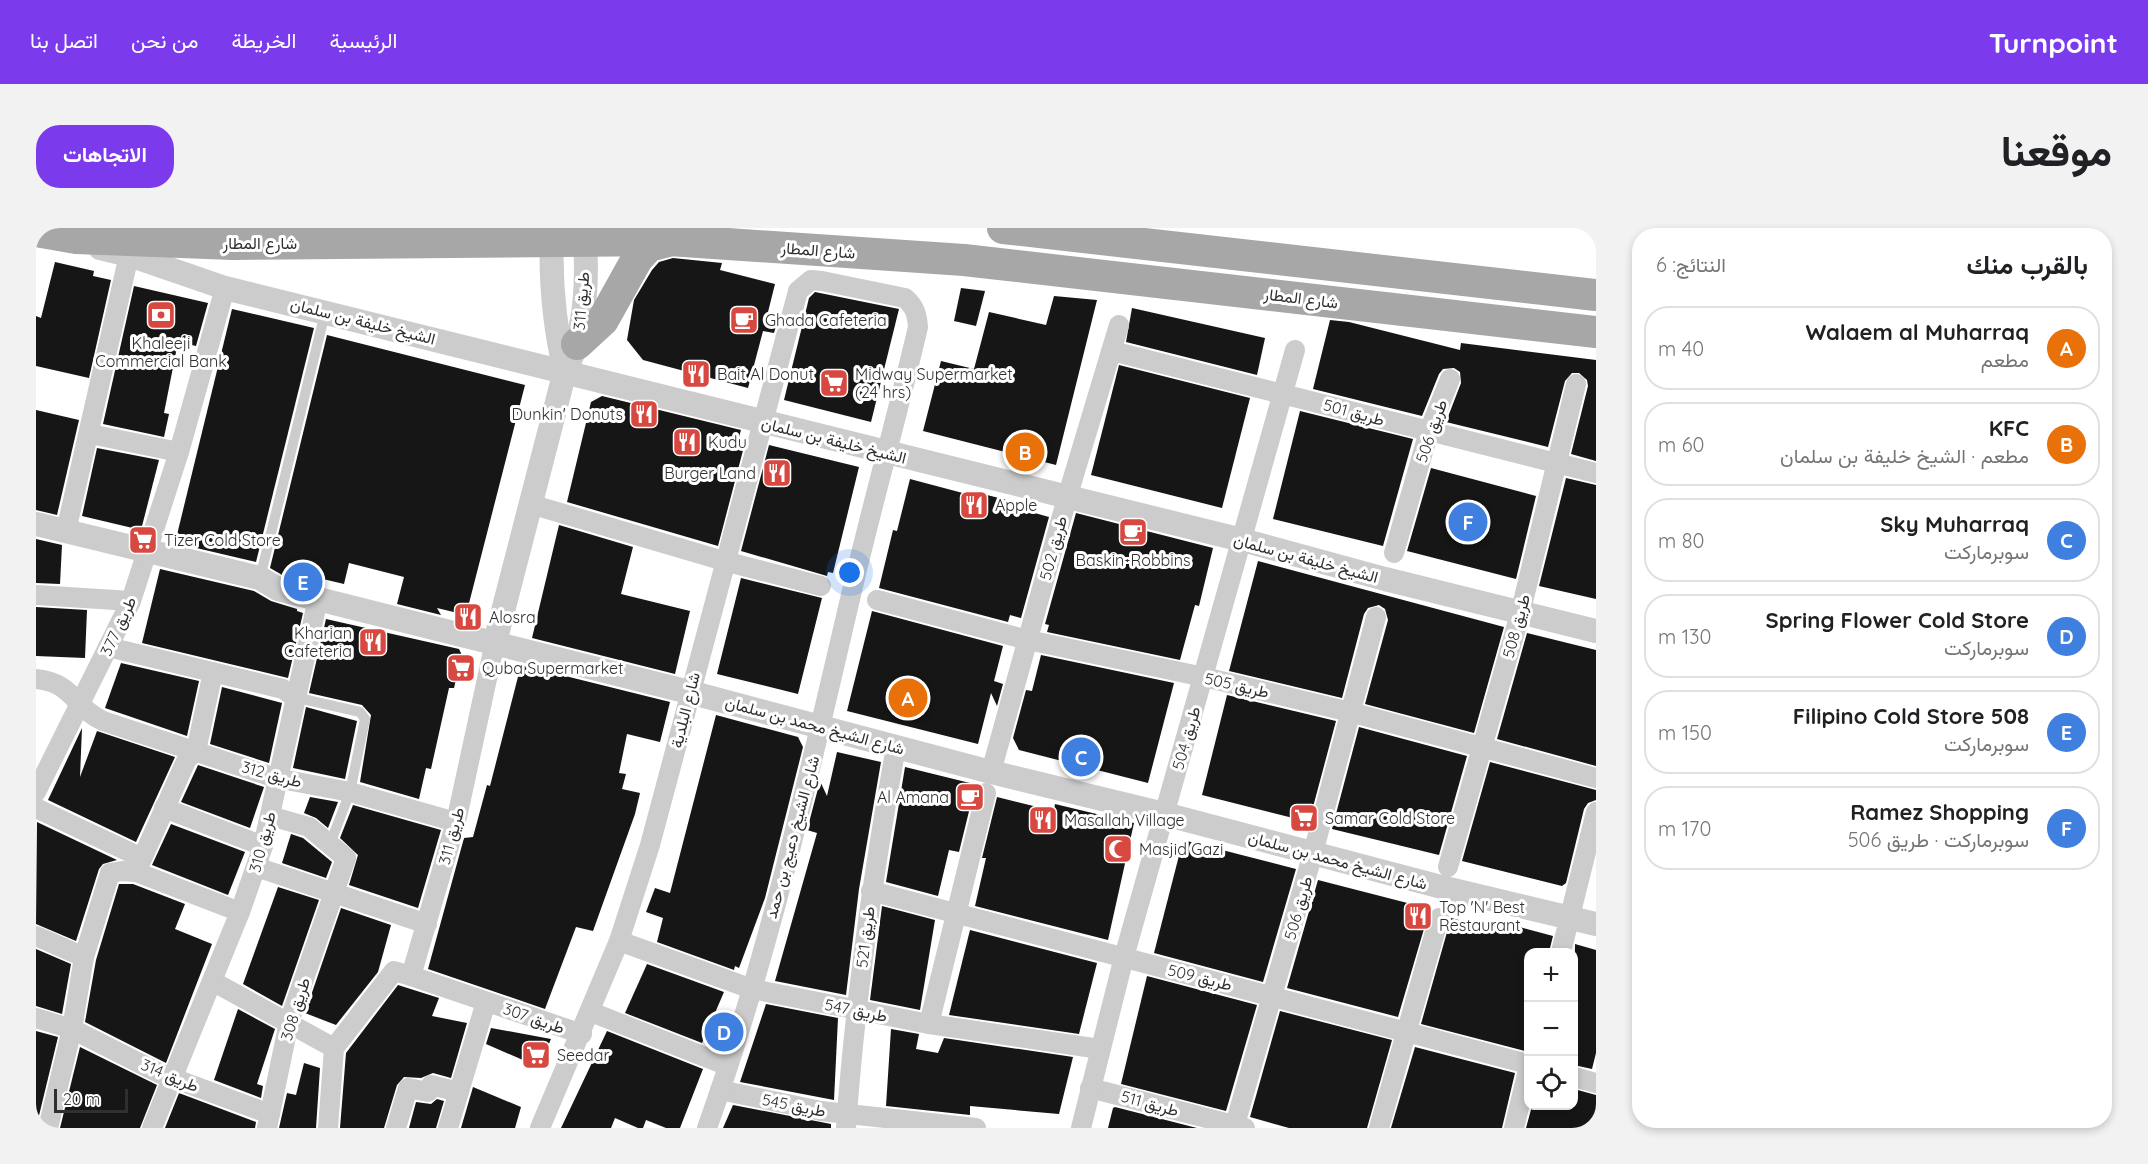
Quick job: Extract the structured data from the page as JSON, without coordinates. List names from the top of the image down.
{
  "streets": {
    "main road": ["شارع المطار"],
    "street": [
      "طريق 311",
      "الشيخ خليفة بن سلمان",
      "طريق 501",
      "طريق 506",
      "طريق 502",
      "طريق 377",
      "طريق 508",
      "طريق 505",
      "شارع البلدية",
      "شارع الشيخ محمد بن سلمان",
      "طريق 504",
      "طريق 312",
      "شارع الشيخ دعيج بن حمد",
      "طريق 310",
      "طريق 521",
      "طريق 509",
      "طريق 308",
      "طريق 547",
      "طريق 307",
      "طريق 314",
      "طريق 511",
      "طريق 545"
    ]
  },
  "crossings": [
    ["شارع المطار", "طريق 311"],
    ["شارع المطار", "الشيخ خليفة بن سلمان"],
    ["طريق 311", "الشيخ خليفة بن سلمان"],
    ["طريق 311", "شارع الشيخ محمد بن سلمان"],
    ["طريق 311", "طريق 312"],
    ["طريق 311", "طريق 307"],
    ["الشيخ خليفة بن سلمان", "طريق 502"],
    ["الشيخ خليفة بن سلمان", "طريق 377"],
    ["الشيخ خليفة بن سلمان", "طريق 508"],
    ["الشيخ خليفة بن سلمان", "شارع البلدية"],
    ["الشيخ خليفة بن سلمان", "طريق 504"],
    ["الشيخ خليفة بن سلمان", "شارع الشيخ دعيج بن حمد"],
    ["طريق 501", "طريق 506"],
    ["طريق 501", "طريق 502"],
    ["طريق 501", "طريق 508"],
    ["طريق 501", "طريق 504"],
    ["طريق 506", "طريق 505"],
    ["طريق 506", "شارع الشيخ محمد بن سلمان"],
    ["طريق 506", "طريق 509"],
    ["طريق 506", "طريق 511"],
    ["طريق 502", "طريق 505"],
    ["طريق 502", "شارع الشيخ محمد بن سلمان"],
    ["طريق 502", "طريق 509"],
    ["طريق 502", "طريق 547"],
    ["طريق 377", "شارع الشيخ محمد بن سلمان"],
    ["طريق 377", "طريق 312"],
    ["طريق 508", "طريق 505"],
    ["طريق 505", "طريق 504"],
    ["شارع البلدية", "شارع الشيخ محمد بن سلمان"],
    ["شارع البلدية", "شارع الشيخ دعيج بن حمد"],
    ["شارع البلدية", "طريق 547"],
    ["شارع البلدية", "طريق 307"],
    ["شارع الشيخ محمد بن سلمان", "طريق 504"],
    ["شارع الشيخ محمد بن سلمان", "شارع الشيخ دعيج بن حمد"],
    ["شارع الشيخ محمد بن سلمان", "طريق 310"],
    ["شارع الشيخ محمد بن سلمان", "طريق 521"],
    ["طريق 504", "طريق 509"],
    ["طريق 504", "طريق 547"],
    ["طريق 504", "طريق 511"],
    ["طريق 312", "طريق 310"],
    ["شارع الشيخ دعيج بن حمد", "طريق 547"],
    ["شارع الشيخ دعيج بن حمد", "طريق 545"],
    ["طريق 310", "طريق 308"],
    ["طريق 310", "طريق 314"],
    ["طريق 521", "طريق 509"],
    ["طريق 521", "طريق 547"],
    ["طريق 521", "طريق 545"],
    ["طريق 308", "طريق 314"]
  ],
  "places": {
    "bank": ["Khaleeji Commercial Bank"],
    "cafe": ["Ghada Cafeteria", "Baskin-Robbins", "Al Amana"],
    "restaurant": [
      "Bait Al Donut",
      "Dunkin' Donuts",
      "Kudu",
      "Burger Land",
      "Apple",
      "Alosra",
      "Kharian Cafeteria",
      "Masallah Village",
      "Top 'N' Best Restaurant"
    ],
    "supermarket": [
      "Midway Supermarket (24 hrs)",
      "Tizer Cold Store",
      "Quba Supermarket",
      "Samar Cold Store",
      "Seedar"
    ],
    "mosque": ["Masjid Gazi"]
  },
  "scale_bar": "20 m",
  "page": {
    "header": "Turnpoint",
    "nav": [
      "الرئيسية",
      "الخريطة",
      "من نحن",
      "اتصل بنا"
    ],
    "title": "موقعنا",
    "buttons": "الاتجاهات",
    "heading": ["بالقرب منك", "النتائج: 6"],
    "list": [
      {
        "mark": "A",
        "name": "Walaem al Muharraq",
        "note": "مطعم",
        "value": "40 m"
      },
      {
        "mark": "B",
        "name": "KFC",
        "note": "مطعم · الشيخ خليفة بن سلمان",
        "value": "60 m"
      },
      {
        "mark": "C",
        "name": "Sky Muharraq",
        "note": "سوبرماركت",
        "value": "80 m"
      },
      {
        "mark": "D",
        "name": "Spring Flower Cold Store",
        "note": "سوبرماركت",
        "value": "130 m"
      },
      {
        "mark": "E",
        "name": "508 Filipino Cold Store",
        "note": "سوبرماركت",
        "value": "150 m"
      },
      {
        "mark": "F",
        "name": "Ramez Shopping",
        "note": "سوبرماركت · طريق 506",
        "value": "170 m"
      }
    ],
    "pins": [
      "B",
      "F",
      "E",
      "A",
      "C",
      "D"
    ],
    "map_buttons": ["+", "−"],
    "scale": "20 m"
  }
}
